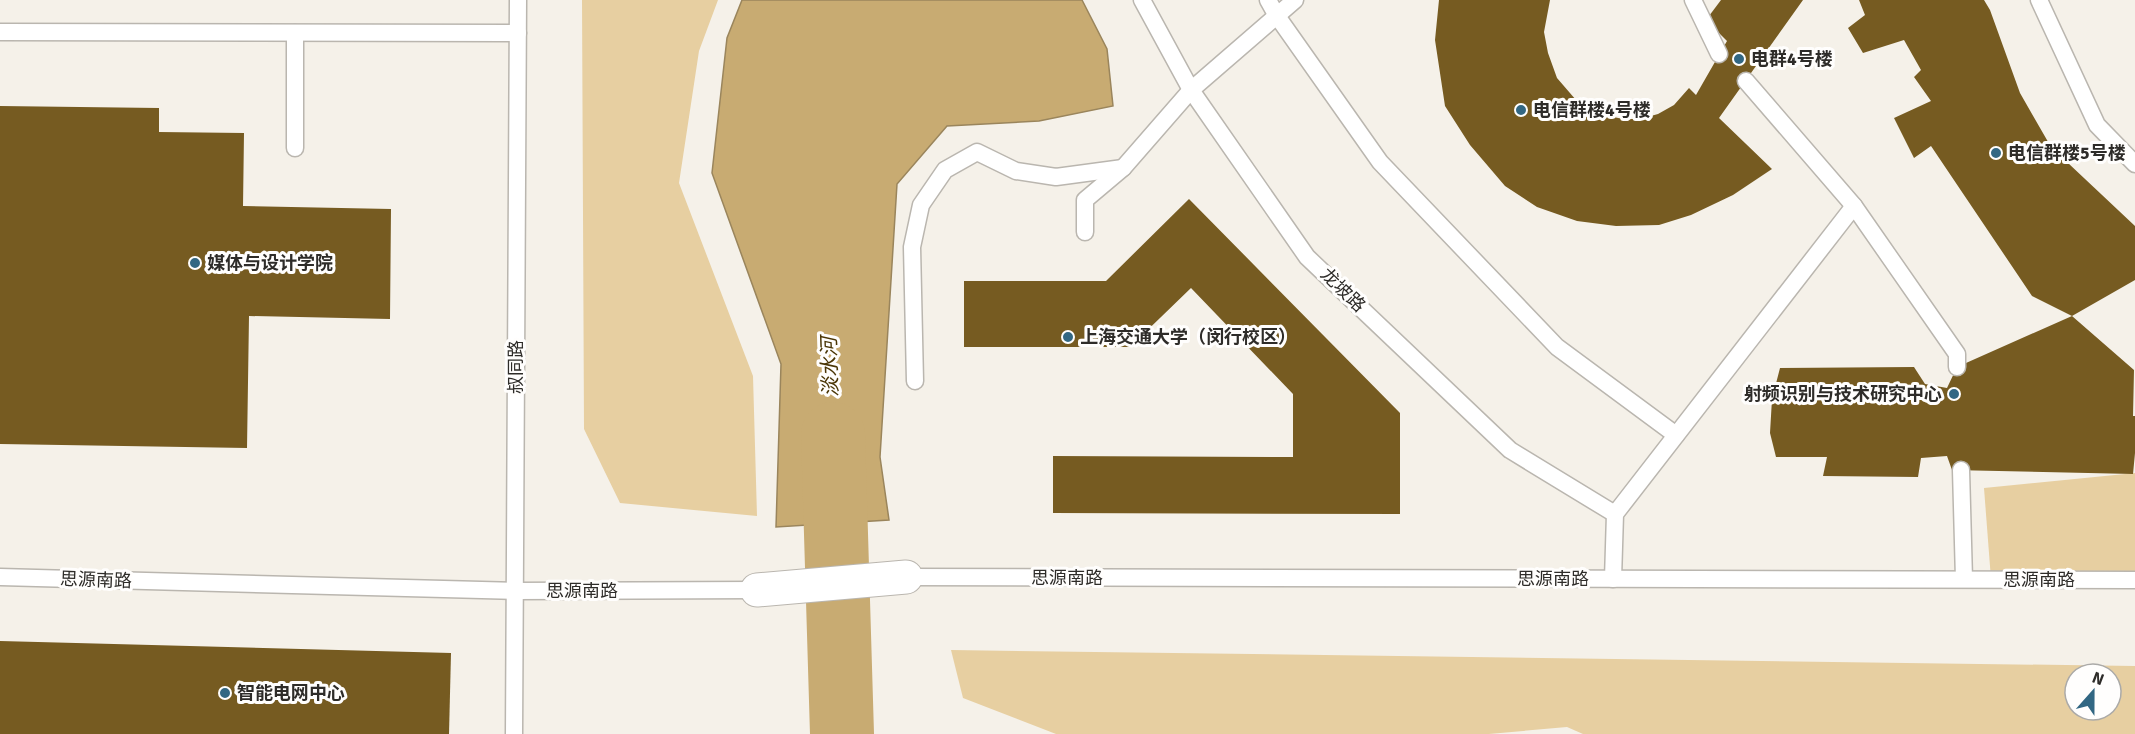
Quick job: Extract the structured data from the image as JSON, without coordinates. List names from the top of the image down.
{
  "streets": {
    "street": ["思源南路"],
    "lane": ["龙坡路", "叔同路"]
  },
  "crossings": [
    ["叔同路", "思源南路"]
  ],
  "water": ["淡水河"],
  "places": [
    "电群4号楼",
    "电信群楼4号楼",
    "电信群楼5号楼",
    "媒体与设计学院",
    "上海交通大学（闵行校区）",
    "射频识别与技术研究中心",
    "智能电网中心"
  ],
  "north": "top"
}
